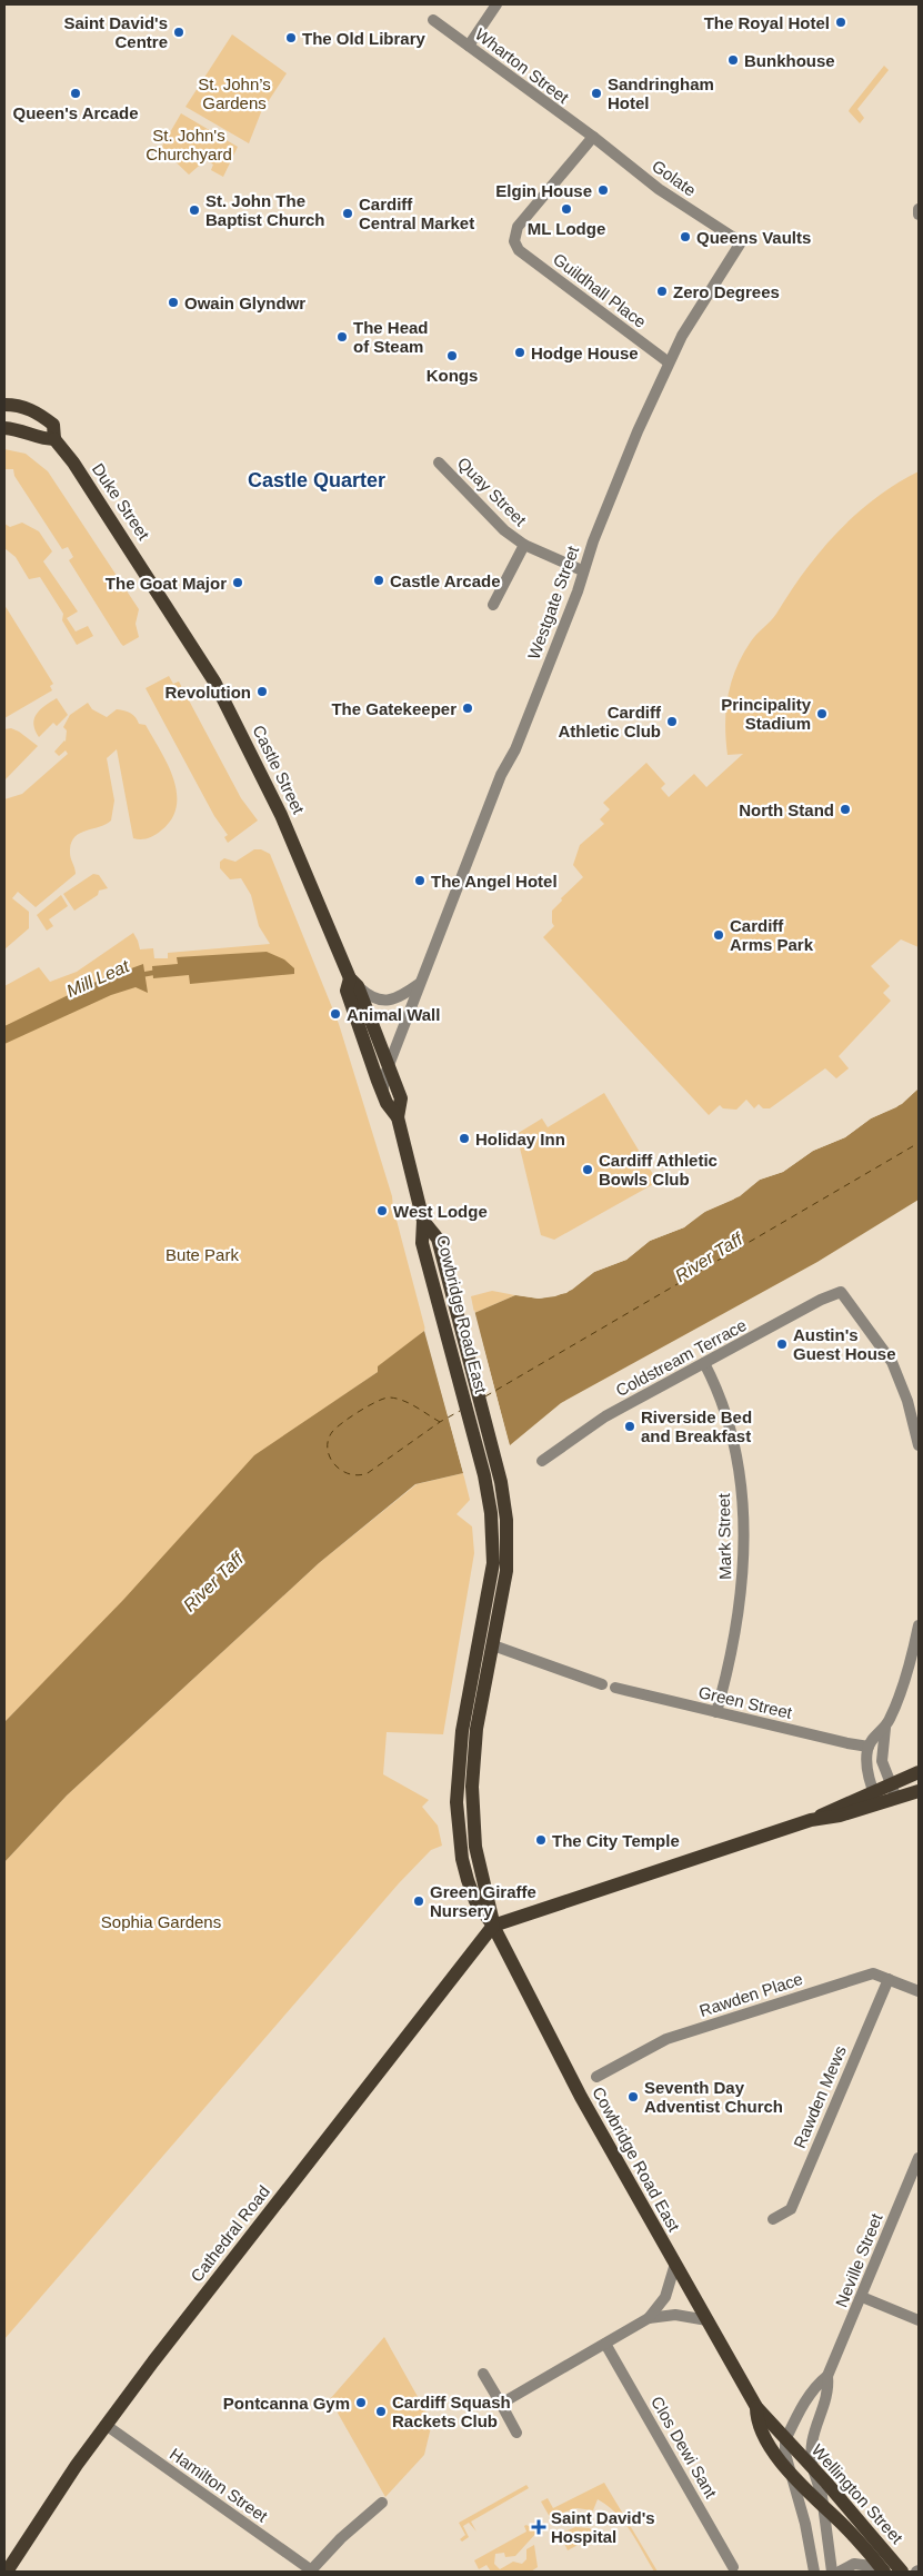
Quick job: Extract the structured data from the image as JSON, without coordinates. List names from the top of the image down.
{
  "streets": {
    "main road": [
      "Duke Street",
      "Castle Street",
      "Cowbridge Road East",
      "Cathedral Road",
      "Wellington Street"
    ],
    "street": [
      "Wharton Street",
      "Golate",
      "Guildhall Place",
      "Quay Street",
      "Westgate Street",
      "Coldstream Terrace",
      "Mark Street",
      "Green Street",
      "Rawden Place",
      "Rawden Mews",
      "Neville Street",
      "Clos Dewi Sant",
      "Hamilton Street"
    ]
  },
  "crossings": [
    ["Wharton Street", "Golate"],
    ["Wharton Street", "Guildhall Place"],
    ["Golate", "Guildhall Place"],
    ["Golate", "Westgate Street"],
    ["Guildhall Place", "Westgate Street"],
    ["Quay Street", "Westgate Street"],
    ["Duke Street", "Castle Street"],
    ["Westgate Street", "Castle Street"],
    ["Castle Street", "Cowbridge Road East"],
    ["Cowbridge Road East", "Cathedral Road"],
    ["Cowbridge Road East", "Neville Street"],
    ["Cowbridge Road East", "Wellington Street"],
    ["Coldstream Terrace", "Mark Street"],
    ["Mark Street", "Green Street"],
    ["Rawden Place", "Rawden Mews"],
    ["Cathedral Road", "Hamilton Street"],
    ["Neville Street", "Wellington Street"]
  ],
  "districts": ["Castle Quarter"],
  "water": ["Mill Leat", "River Taff"],
  "parks": [
    "St. John’s Gardens",
    "St. John's Churchyard",
    "Bute Park",
    "Sophia Gardens"
  ],
  "places": {
    "other": [
      "The Royal Hotel",
      "Saint David's Centre",
      "The Old Library",
      "Bunkhouse",
      "Queen's Arcade",
      "Sandringham Hotel",
      "Elgin House",
      "ML Lodge",
      "St. John The Baptist Church",
      "Cardiff Central Market",
      "Queens Vaults",
      "Zero Degrees",
      "Owain Glyndwr",
      "The Head of Steam",
      "Hodge House",
      "Kongs",
      "Castle Arcade",
      "The Goat Major",
      "Revolution",
      "The Gatekeeper",
      "Principality Stadium",
      "Cardiff Athletic Club",
      "North Stand",
      "The Angel Hotel",
      "Cardiff Arms Park",
      "Animal Wall",
      "Holiday Inn",
      "Cardiff Athletic Bowls Club",
      "West Lodge",
      "Austin's Guest House",
      "Riverside Bed and Breakfast",
      "The City Temple",
      "Green Giraffe Nursery",
      "Seventh Day Adventist Church",
      "Pontcanna Gym",
      "Cardiff Squash Rackets Club"
    ],
    "health": ["Saint David's Hospital"]
  }
}
